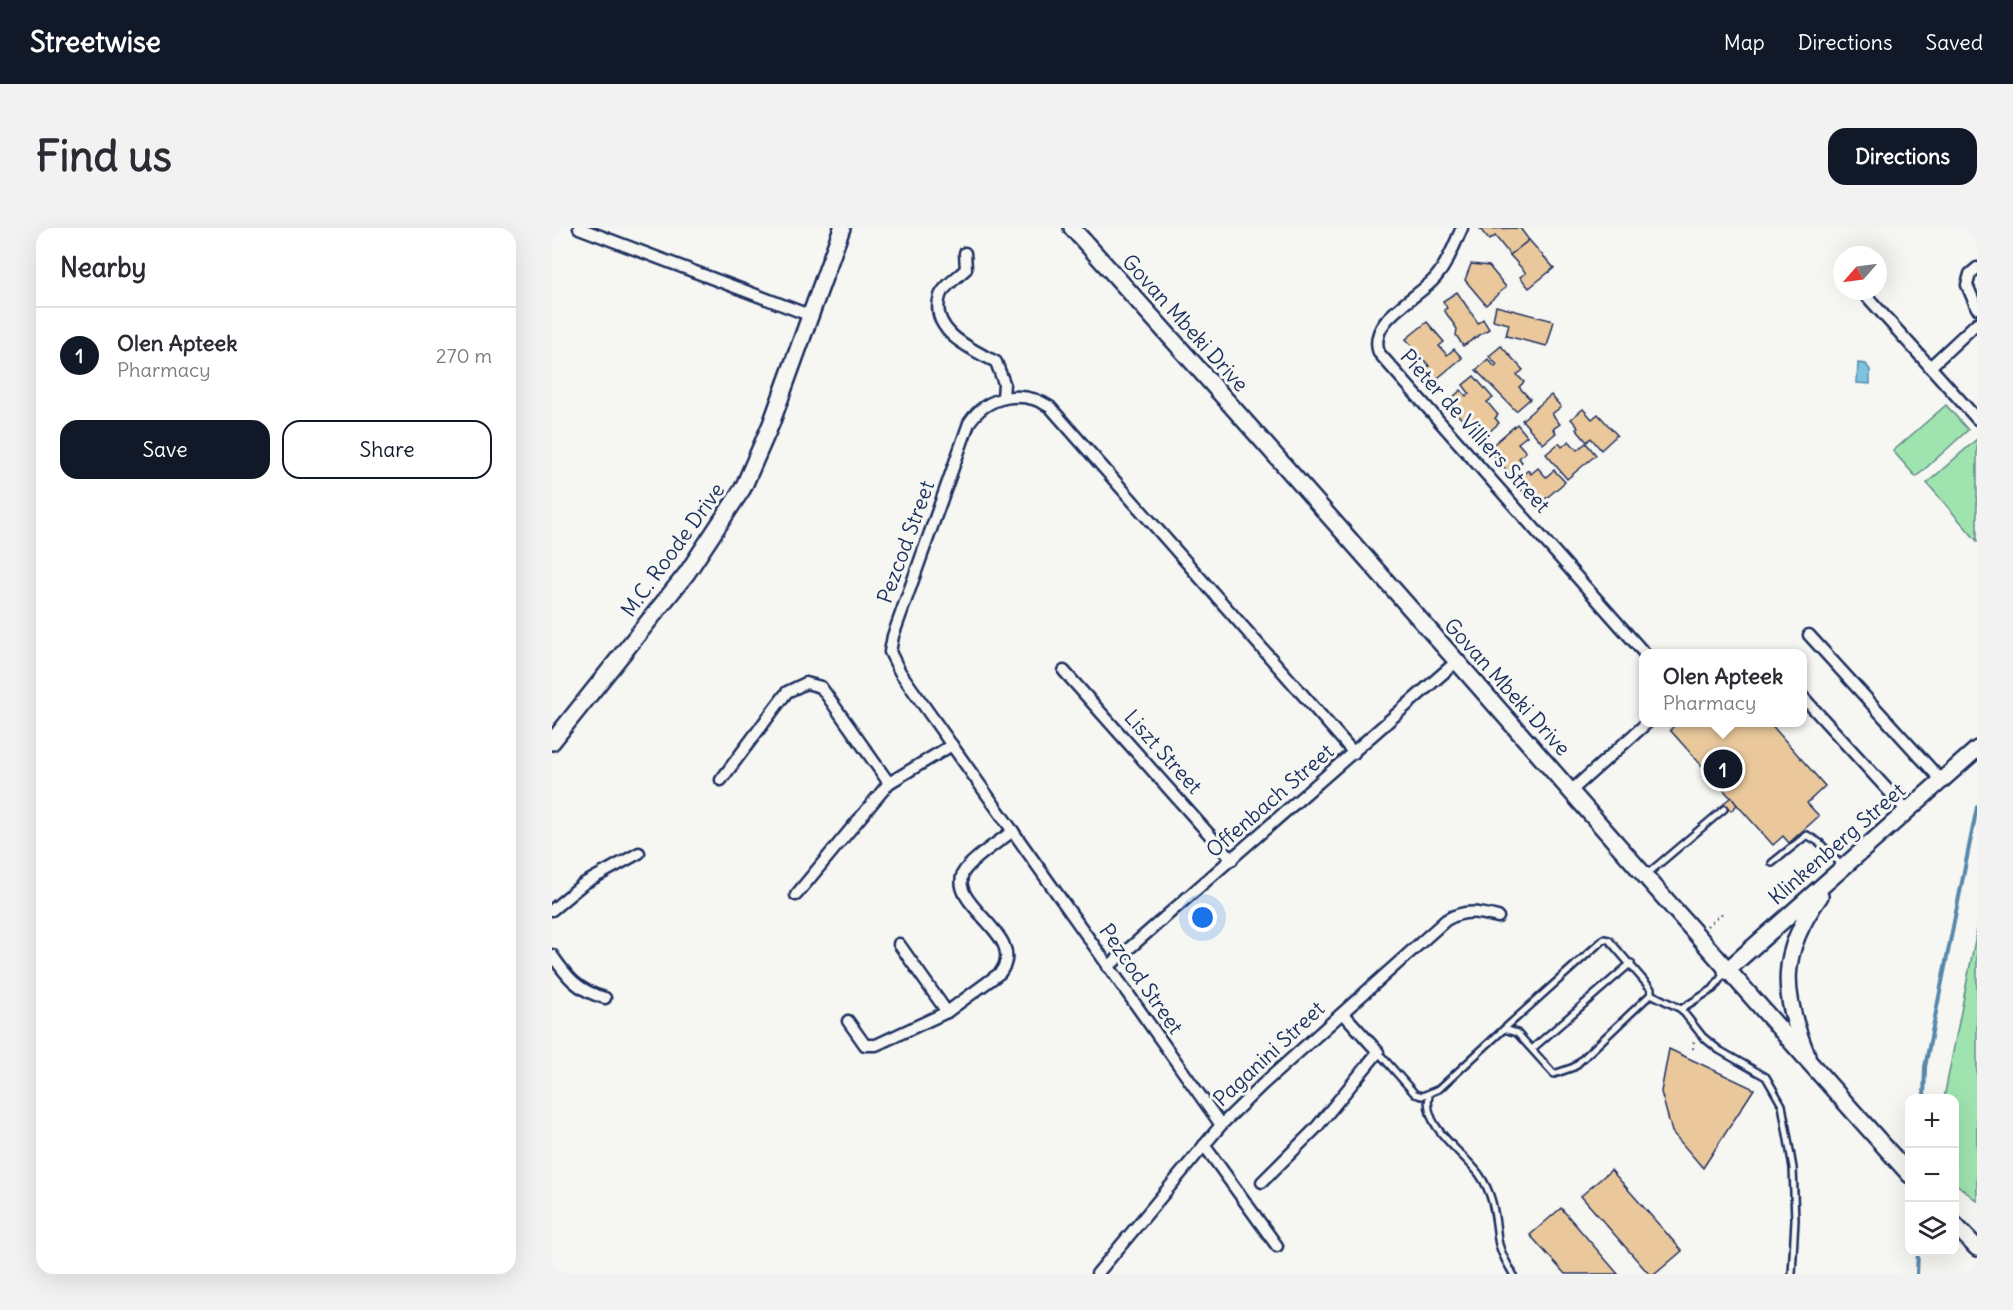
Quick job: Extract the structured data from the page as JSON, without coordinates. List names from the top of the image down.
{
  "streets": {
    "street": [
      "Govan Mbeki Drive",
      "Pieter de Villiers Street",
      "Pezcod Street",
      "M.C. Roode Drive",
      "Liszt Street",
      "Offenbach Street",
      "Klinkenberg Street",
      "Paganini Street"
    ]
  },
  "crossings": [
    ["Govan Mbeki Drive", "Offenbach Street"],
    ["Govan Mbeki Drive", "Klinkenberg Street"],
    ["Pezcod Street", "Offenbach Street"],
    ["Pezcod Street", "Paganini Street"],
    ["Liszt Street", "Offenbach Street"]
  ],
  "north": "bottom left",
  "page": {
    "header": "Streetwise",
    "nav": ["Map", "Directions", "Saved"],
    "buttons": [
      "Directions",
      ["Save", "Share"]
    ],
    "title": "Find us",
    "heading": "Nearby",
    "list": [
      {
        "mark": "1",
        "name": "Olen Apteek",
        "note": "Pharmacy",
        "value": "270 m"
      }
    ],
    "popup": ["Olen Apteek", "Pharmacy"],
    "pins": "1",
    "map_buttons": ["+", "−"]
  }
}
